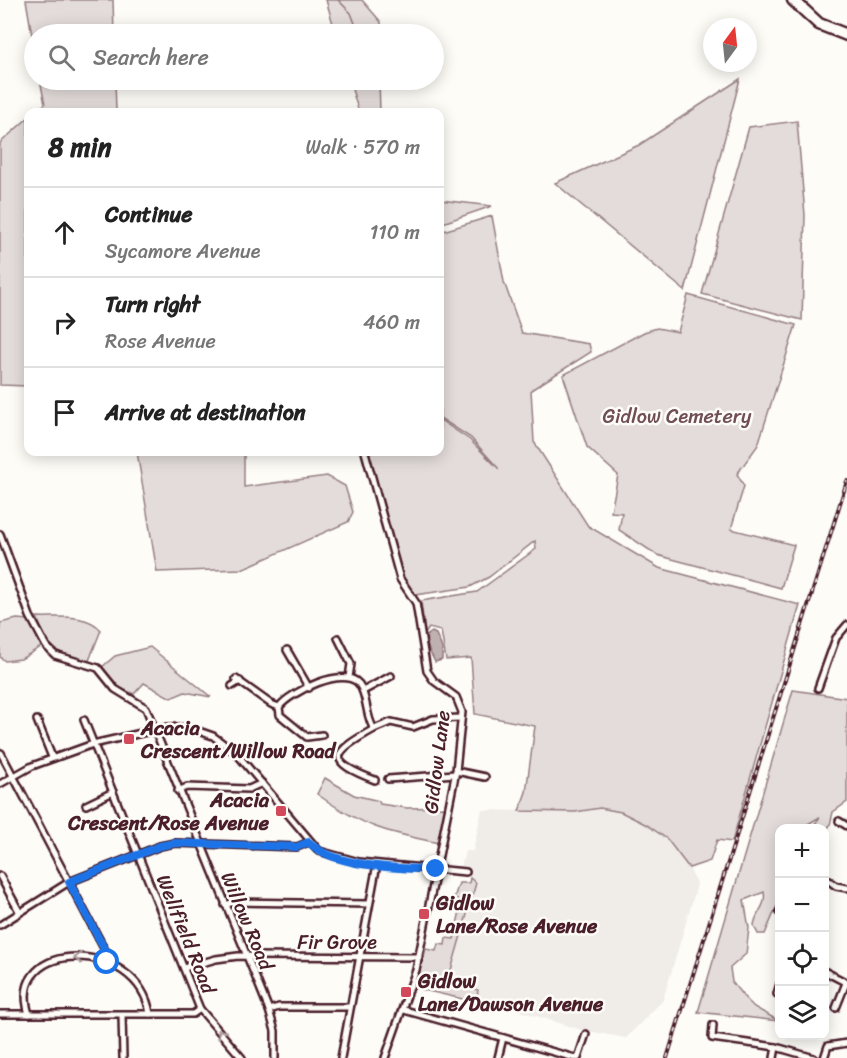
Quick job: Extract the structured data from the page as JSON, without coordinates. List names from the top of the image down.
{
  "streets": {
    "street": [
      "Gidlow Lane",
      "Willow Road",
      "Wellfield Road",
      "Fir Grove"
    ]
  },
  "crossings": [
    ["Gidlow Lane", "Fir Grove"],
    ["Willow Road", "Fir Grove"],
    ["Wellfield Road", "Fir Grove"]
  ],
  "parks": ["Gidlow Cemetery"],
  "places": {
    "transit": [
      "Acacia Crescent/Willow Road",
      "Acacia Crescent/Rose Avenue",
      "Gidlow Lane/Rose Avenue",
      "Gidlow Lane/Dawson Avenue"
    ]
  },
  "north": "top",
  "page": {
    "search": "Search here",
    "heading": ["8 min", "Walk · 570 m"],
    "list": [
      ["Continue", "Sycamore Avenue", "110 m"],
      ["Turn right", "Rose Avenue", "460 m"],
      "Arrive at destination"
    ],
    "map_buttons": ["+", "−"]
  }
}
